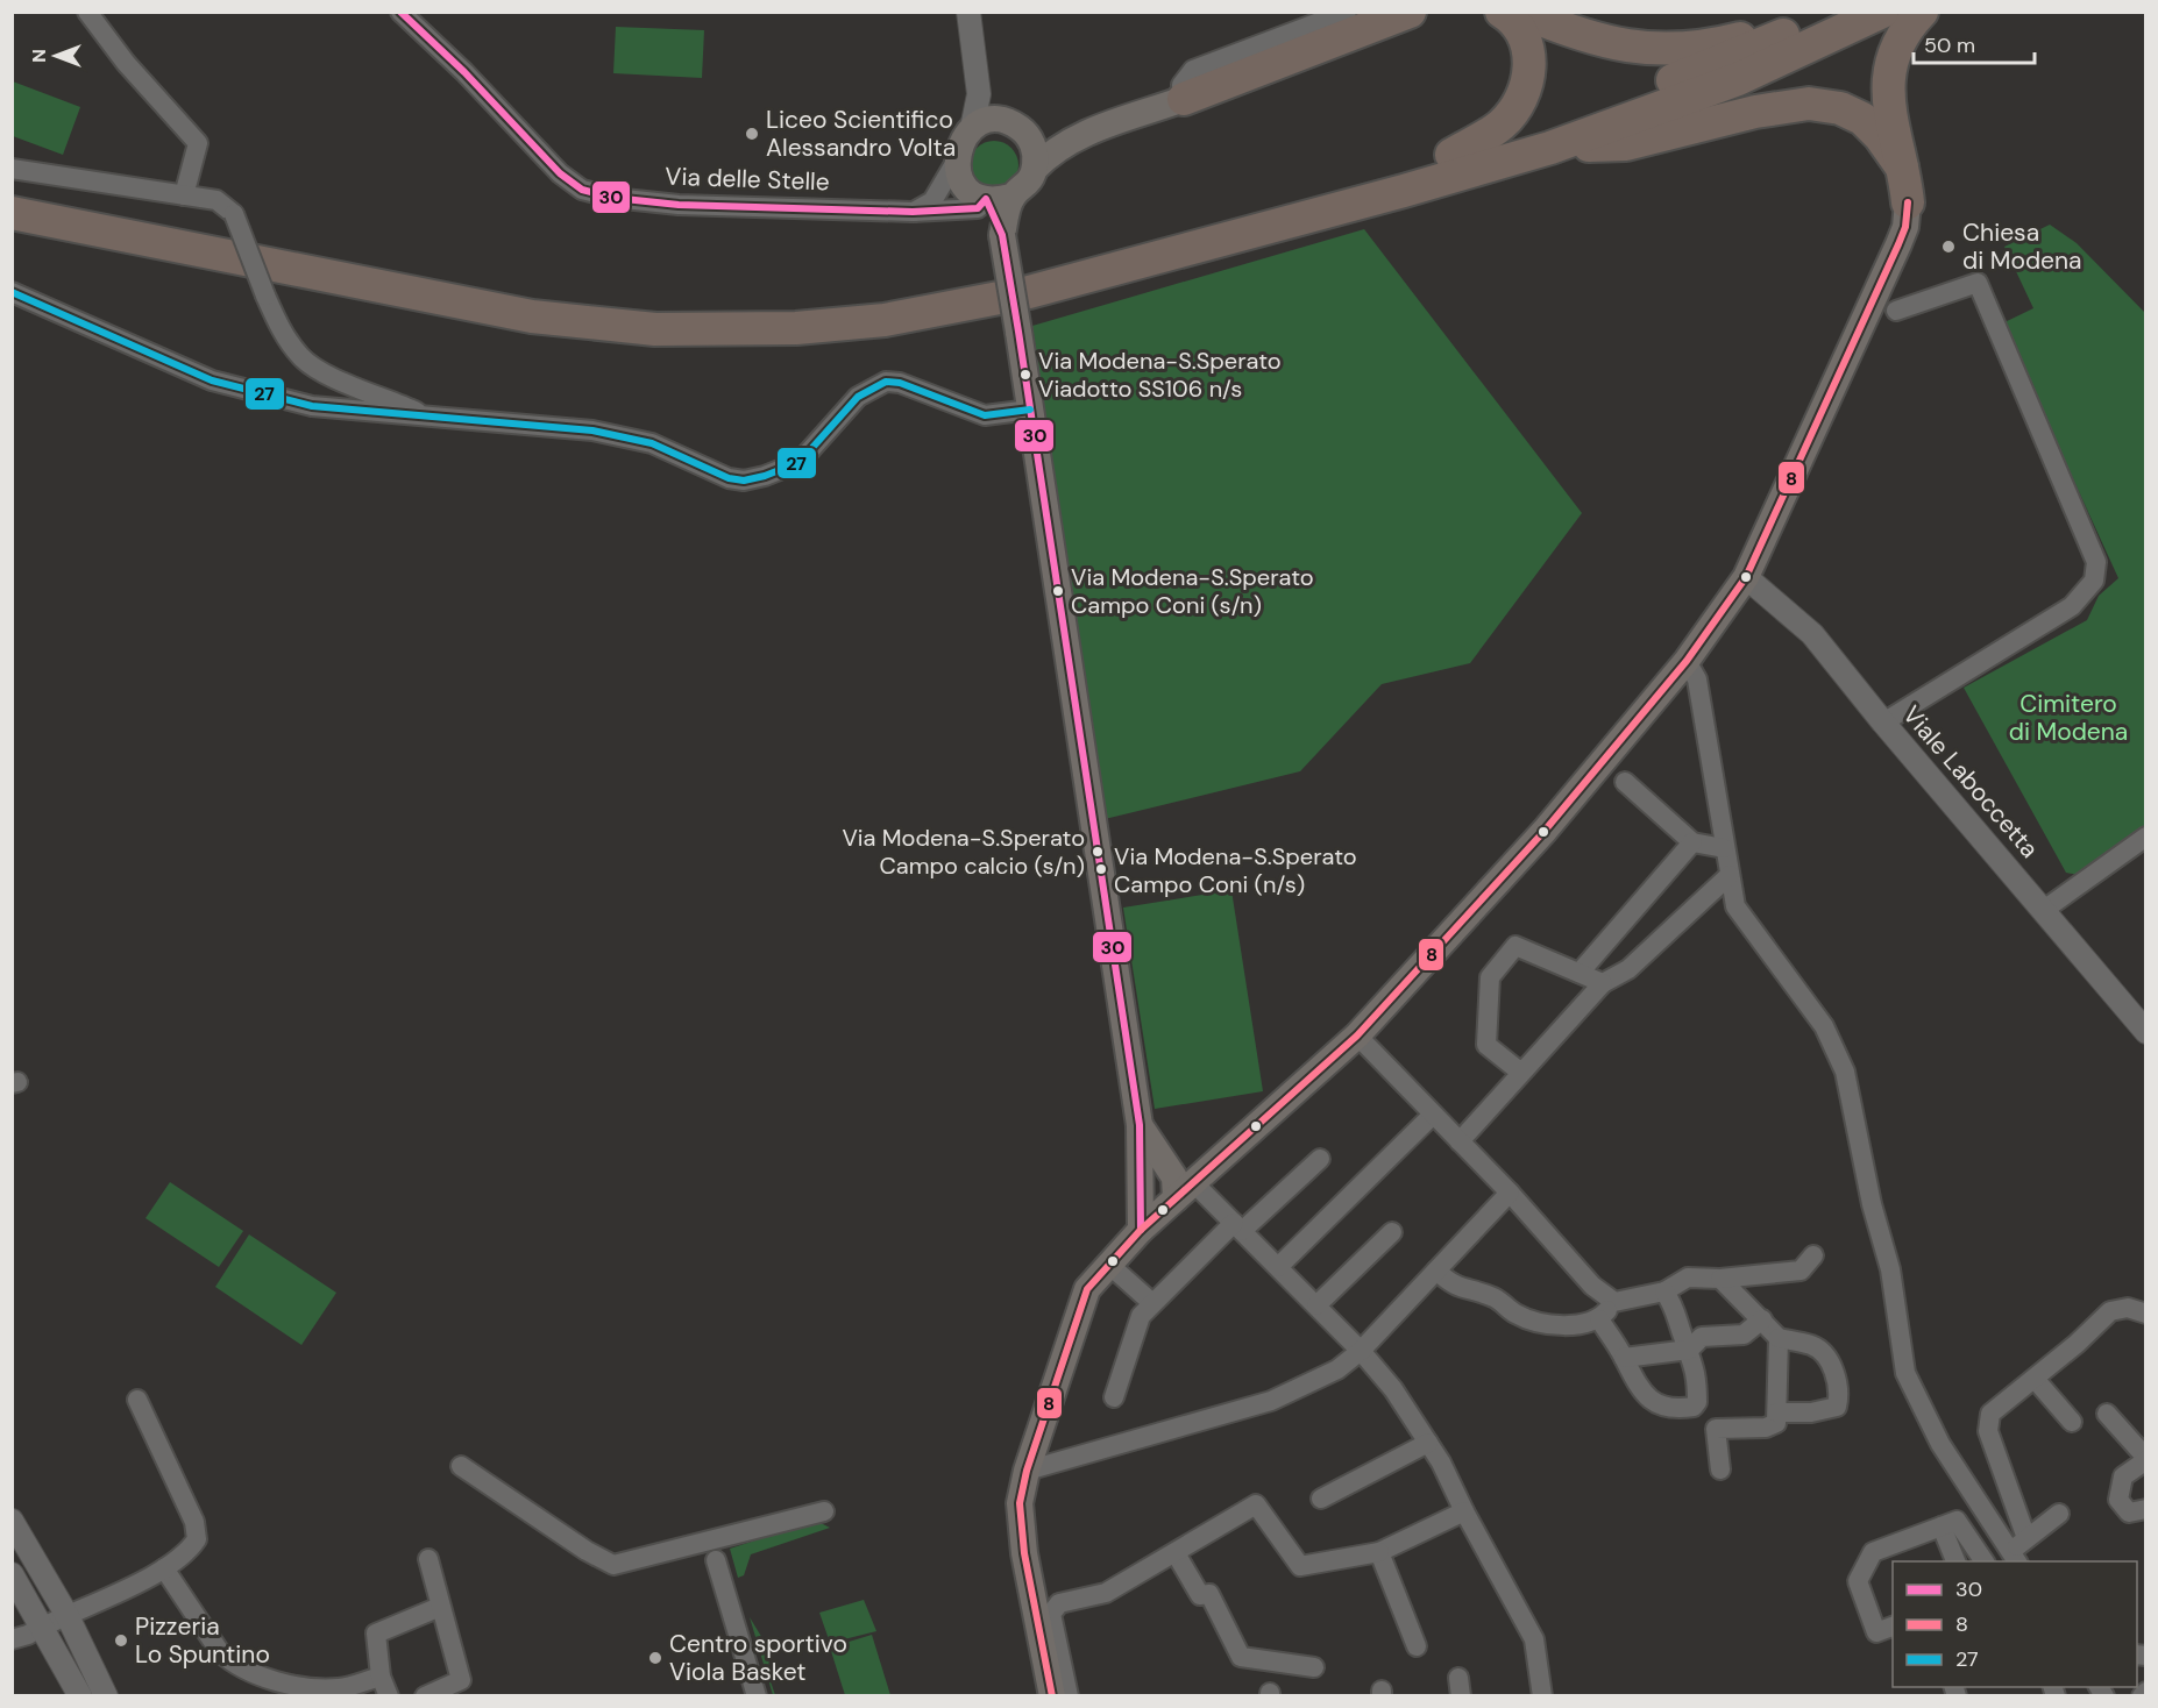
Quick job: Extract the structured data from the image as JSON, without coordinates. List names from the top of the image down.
{
  "streets": {
    "street": ["Via delle Stelle", "Viale Laboccetta"]
  },
  "parks": ["Cimitero di Modena"],
  "places": [
    "Liceo Scientifico Alessandro Volta",
    "Chiesa di Modena",
    "Via Modena-S.Sperato Viadotto SS106 n/s",
    "Via Modena-S.Sperato Campo Coni (s/n)",
    "Via Modena-S.Sperato Campo calcio (s/n)",
    "Via Modena-S.Sperato Campo Coni (n/s)",
    "Pizzeria Lo Spuntino",
    "Centro sportivo Viola Basket"
  ],
  "lines": ["transit line 30", "transit line 8", "transit line 27"],
  "legend": ["30", "8", "27"],
  "scale_bar": "50 m",
  "north": "left"
}
